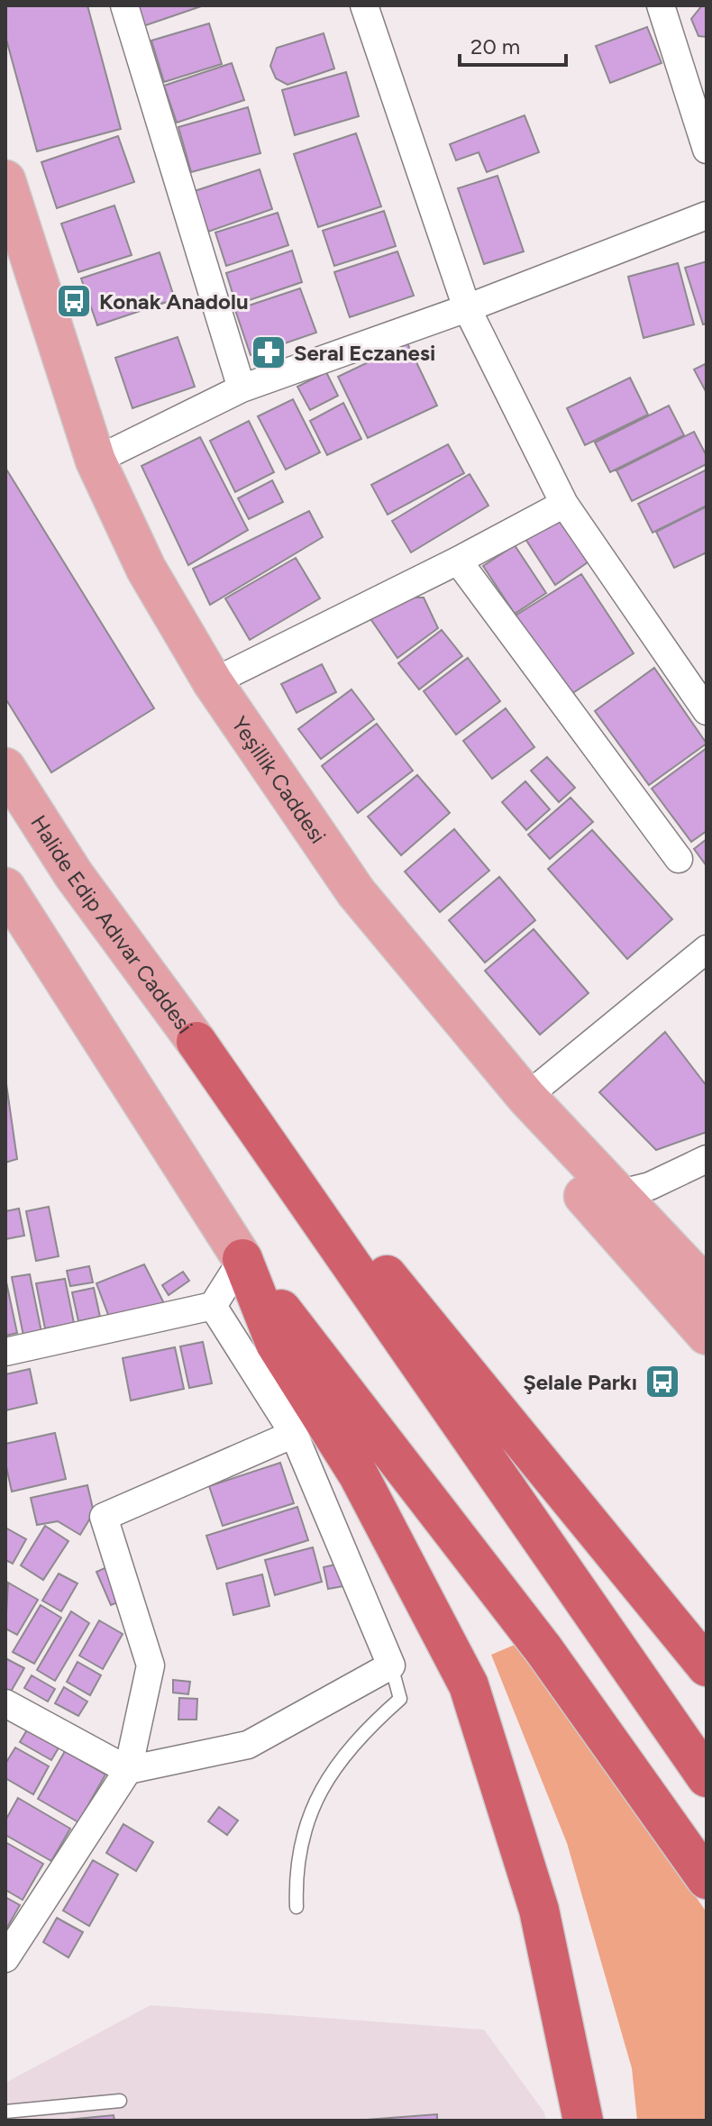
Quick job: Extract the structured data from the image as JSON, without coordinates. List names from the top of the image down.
{
  "streets": {
    "main road": ["Yeşillik Caddesi", "Halide Edip Adıvar Caddesi"]
  },
  "places": {
    "bus stop": ["Konak Anadolu", "Şelale Parkı"],
    "pharmacy": ["Seral Eczanesi"]
  },
  "scale_bar": "20 m"
}
